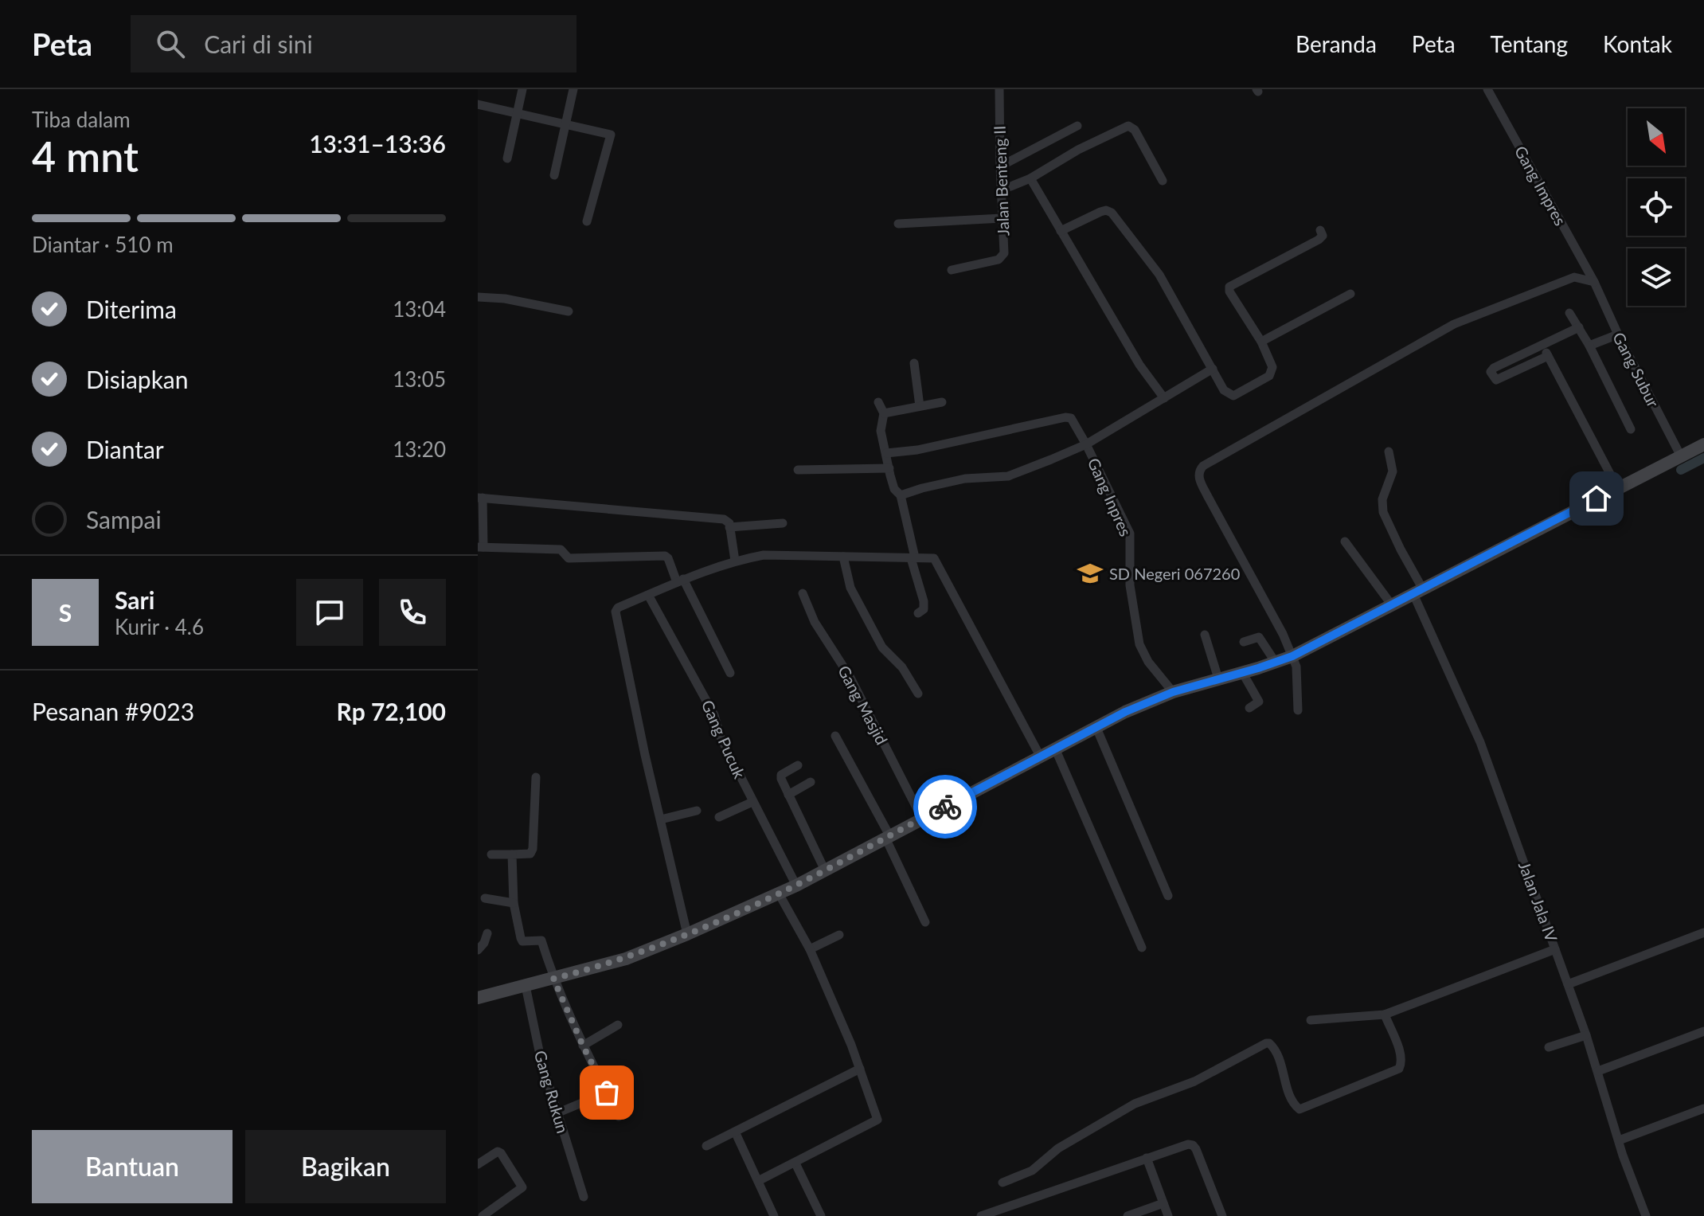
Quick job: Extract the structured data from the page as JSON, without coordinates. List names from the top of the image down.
{
  "streets": {
    "street": [
      "Jalan Benteng II",
      "Gang Impres",
      "Gang Subur",
      "Gang Inpres",
      "Gang Masjid",
      "Gang Pucuk",
      "Jalan Jala IV",
      "Gang Rukun"
    ]
  },
  "crossings": [
    ["Gang Impres", "Gang Subur"]
  ],
  "places": {
    "school or university": ["SD Negeri 067260"]
  },
  "north": "bottom right",
  "page": {
    "header": "Peta",
    "search": "Cari di sini",
    "nav": [
      "Beranda",
      "Peta",
      "Tentang",
      "Kontak"
    ],
    "heading": ["4 mnt", "Tiba dalam", "13:31–13:36"],
    "panel": [
      "Sari",
      "Kurir · 4.6",
      "Pesanan #9023",
      "Rp 72,100"
    ],
    "bar": "Diantar · 510 m",
    "list": [
      ["Diterima", "13:04"],
      ["Disiapkan", "13:05"],
      ["Diantar", "13:20"],
      "Sampai"
    ],
    "round": "S",
    "buttons": ["Bantuan", "Bagikan"]
  }
}
